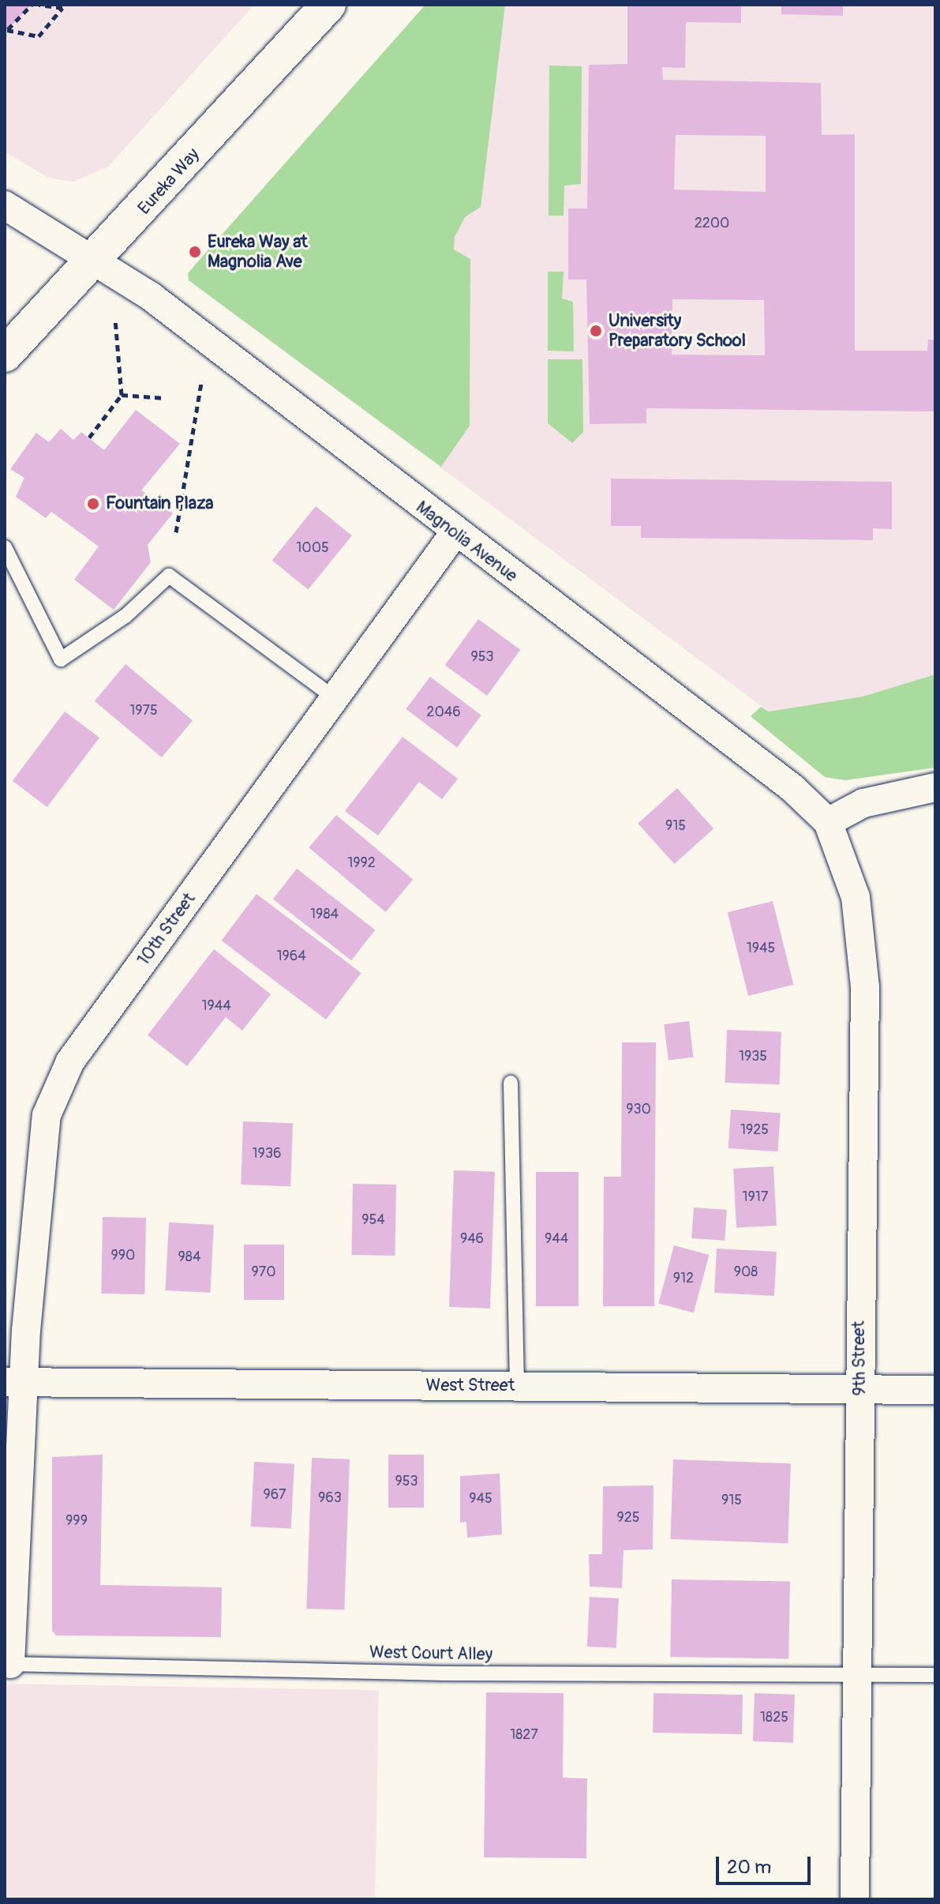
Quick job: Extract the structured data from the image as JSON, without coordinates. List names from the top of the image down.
{
  "streets": {
    "highway": ["Eureka Way"],
    "street": [
      "Magnolia Avenue",
      "10th Street",
      "9th Street",
      "West Street"
    ],
    "lane": ["West Court Alley"]
  },
  "crossings": [
    ["Eureka Way", "Magnolia Avenue"],
    ["Magnolia Avenue", "10th Street"],
    ["Magnolia Avenue", "9th Street"],
    ["10th Street", "West Street"],
    ["10th Street", "West Court Alley"],
    ["9th Street", "West Street"],
    ["9th Street", "West Court Alley"]
  ],
  "places": ["Eureka Way at Magnolia Ave", "University Preparatory School", "Fountain Plaza"],
  "house_numbers": [
    "2200",
    "1005",
    "953",
    "1975",
    "2046",
    "915",
    "1992",
    "1984",
    "1945",
    "1964",
    "1944",
    "1935",
    "930",
    "1925",
    "1936",
    "1917",
    "954",
    "946",
    "944",
    "990",
    "984",
    "970",
    "908",
    "912",
    "953",
    "967",
    "963",
    "945",
    "915",
    "925",
    "999",
    "1825",
    "1827"
  ],
  "scale_bar": "20 m"
}
